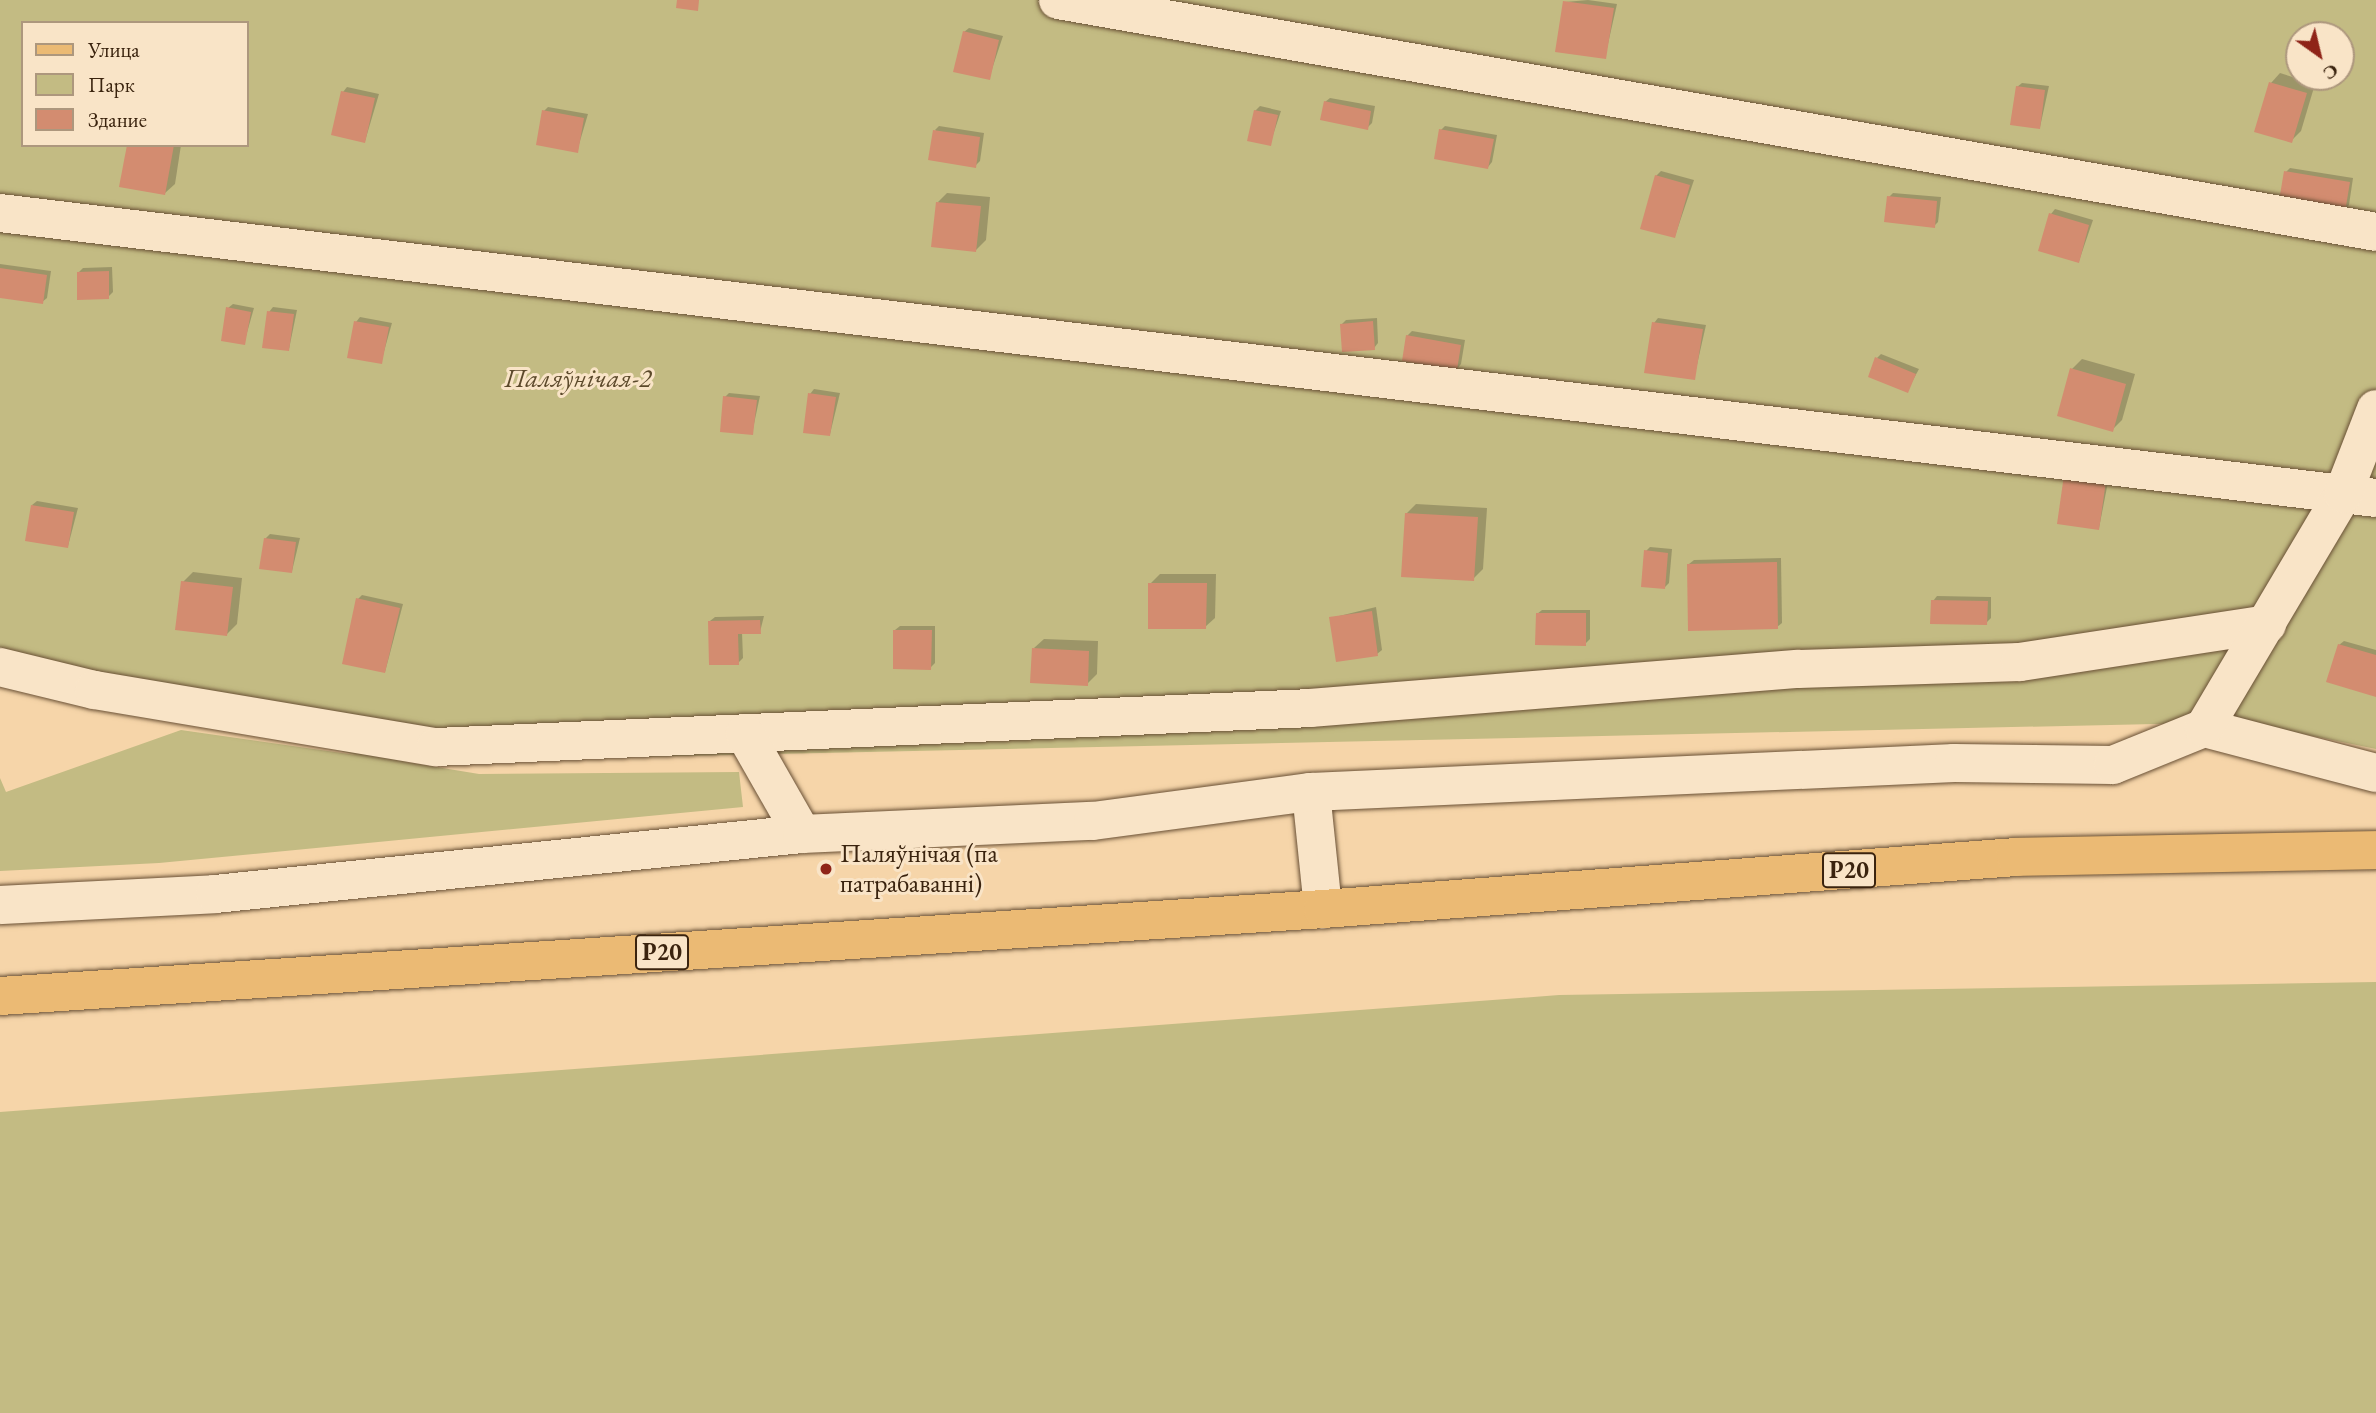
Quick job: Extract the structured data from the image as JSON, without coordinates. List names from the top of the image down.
{
  "streets": {
    "main road": ["Р20"]
  },
  "parks": ["Паляўнічая-2"],
  "places": ["Паляўнічая (па патрабаванні)"],
  "legend": ["Улица", "Парк", "Здание"],
  "north": "bottom right"
}
